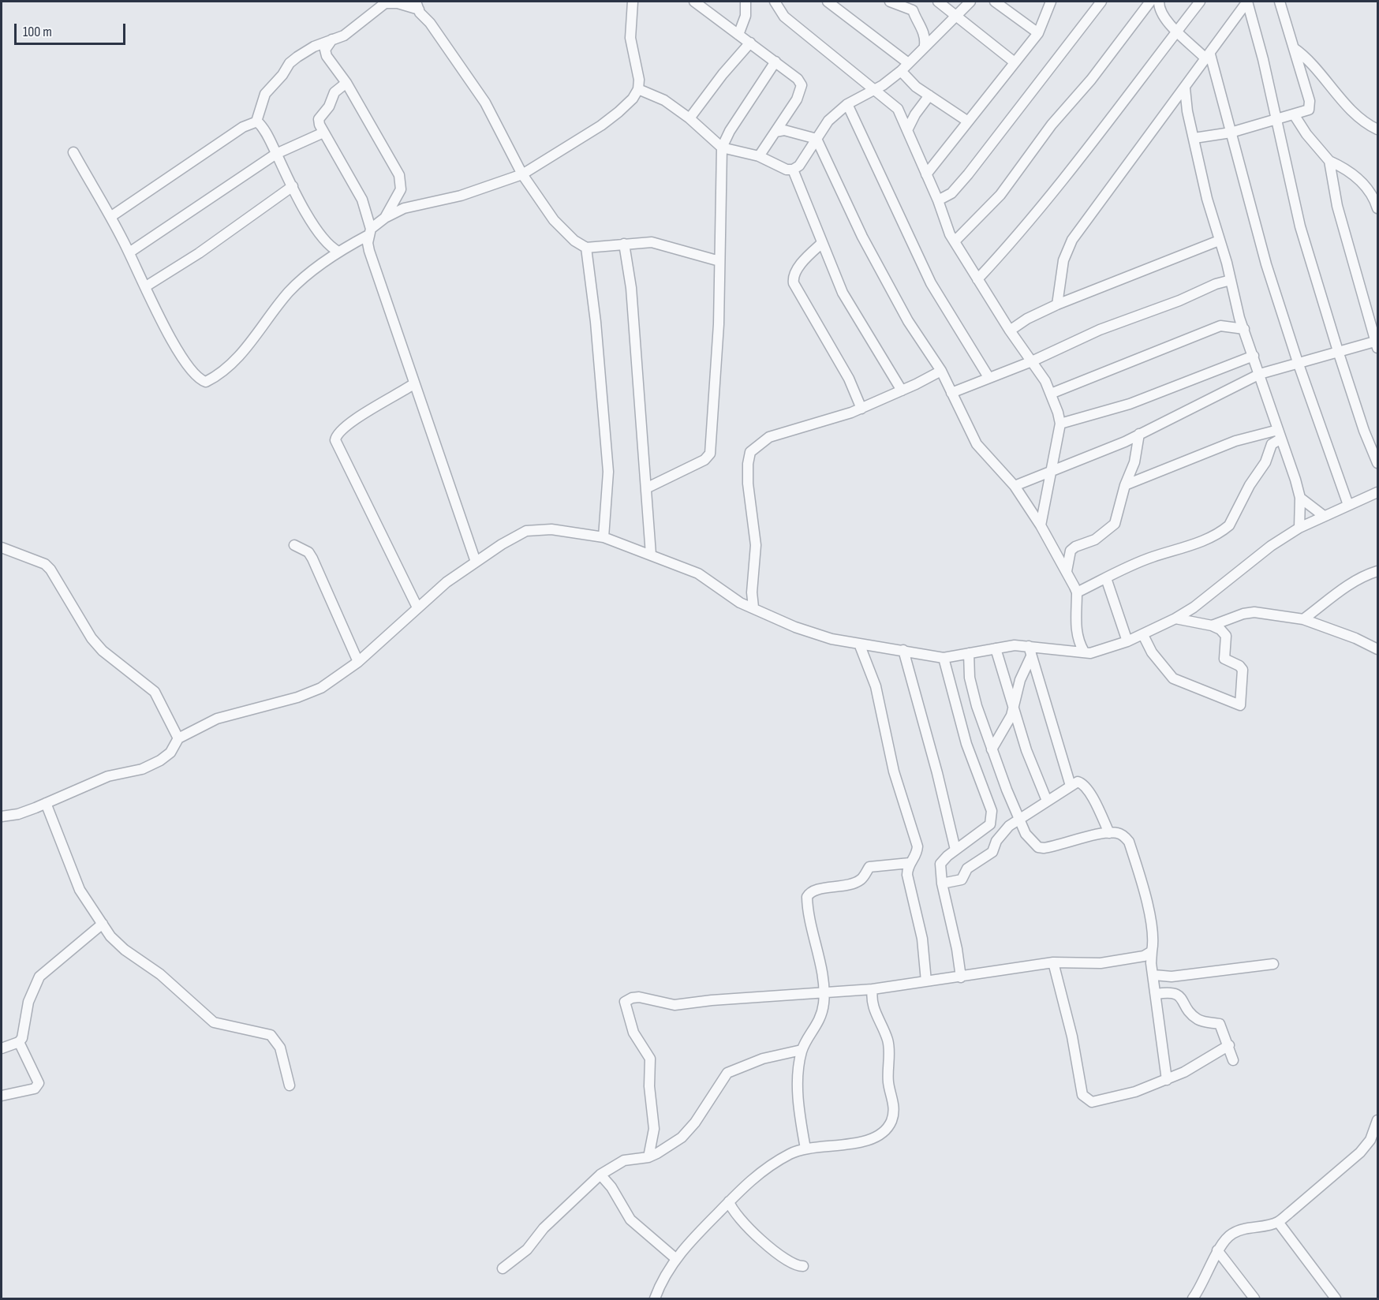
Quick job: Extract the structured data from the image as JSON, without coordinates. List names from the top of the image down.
{
  "scale_bar": "100 m"
}
